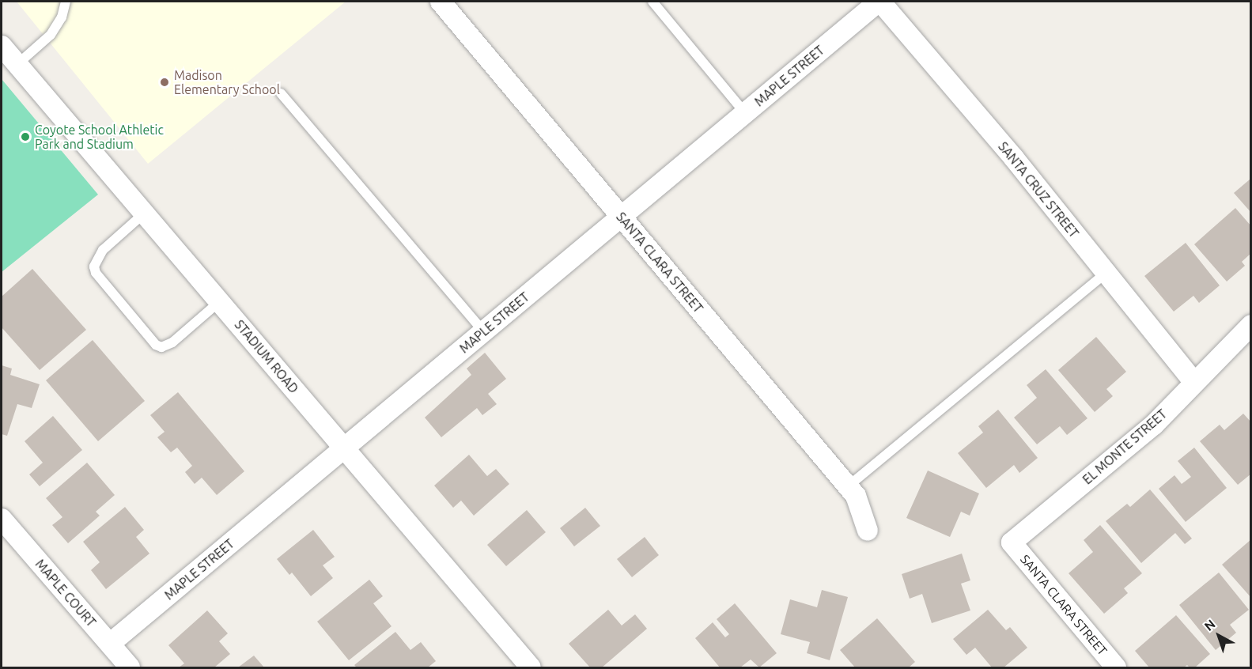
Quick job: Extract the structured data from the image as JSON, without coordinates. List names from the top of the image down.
{
  "streets": {
    "street": [
      "MAPLE STREET",
      "SANTA CRUZ STREET",
      "SANTA CLARA STREET",
      "STADIUM ROAD",
      "EL MONTE STREET",
      "MAPLE COURT"
    ]
  },
  "crossings": [
    ["MAPLE STREET", "SANTA CRUZ STREET"],
    ["MAPLE STREET", "SANTA CLARA STREET"],
    ["MAPLE STREET", "STADIUM ROAD"],
    ["MAPLE STREET", "MAPLE COURT"],
    ["SANTA CRUZ STREET", "EL MONTE STREET"],
    ["SANTA CLARA STREET", "EL MONTE STREET"]
  ],
  "places": ["Madison Elementary School", "Coyote School Athletic Park and Stadium"],
  "north": "top left"
}
